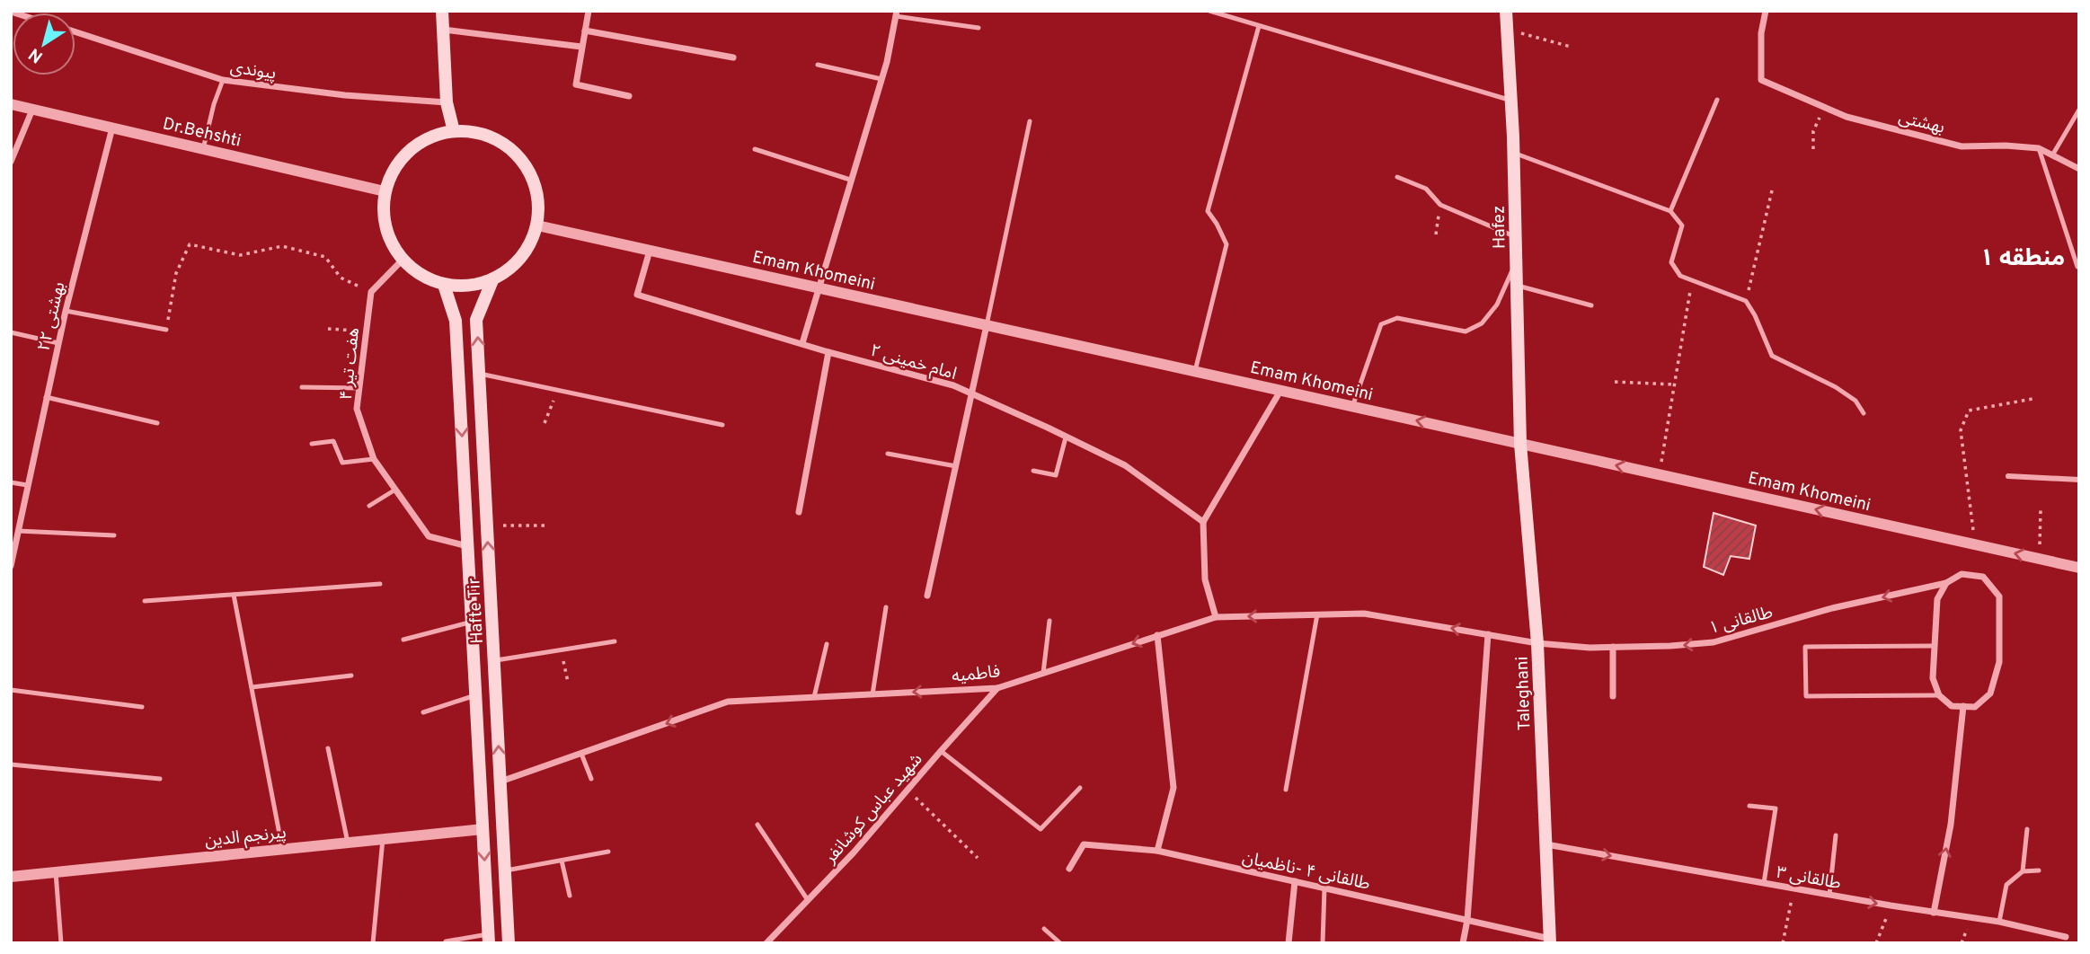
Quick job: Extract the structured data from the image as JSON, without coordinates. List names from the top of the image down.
{
  "streets": {
    "main road": ["Hafez", "Hafte Tir", "Taleghani"],
    "street": [
      "پیوندی",
      "بهشتی",
      "Dr.Behshti",
      "Emam Khomeini",
      "بهشتی ۲۲",
      "امام خمینی ۲",
      "هفت تیر ۴",
      "طالقانی ۱",
      "فاطمیه",
      "شهید عباس کوشانفر",
      "پیرنجم الدین",
      "طالقانی ۴ -ناظمیان",
      "طالقانی ۳"
    ]
  },
  "crossings": [
    ["Dr.Behshti", "Emam Khomeini"],
    ["Dr.Behshti", "بهشتی ۲۲"],
    ["Dr.Behshti", "Hafte Tir"],
    ["Hafez", "Emam Khomeini"],
    ["Hafez", "Taleghani"],
    ["Emam Khomeini", "امام خمینی ۲"],
    ["Emam Khomeini", "Hafte Tir"],
    ["Emam Khomeini", "Taleghani"],
    ["هفت تیر ۴", "Hafte Tir"],
    ["Hafte Tir", "فاطمیه"],
    ["Hafte Tir", "پیرنجم الدین"],
    ["طالقانی ۱", "فاطمیه"],
    ["طالقانی ۱", "Taleghani"],
    ["فاطمیه", "شهید عباس کوشانفر"],
    ["Taleghani", "طالقانی ۴ -ناظمیان"],
    ["Taleghani", "طالقانی ۳"]
  ],
  "one_way": [
    "Emam Khomeini",
    "طالقانی ۱",
    "فاطمیه",
    "طالقانی ۳"
  ],
  "districts": ["منطقه ۱"],
  "north": "bottom left"
}
